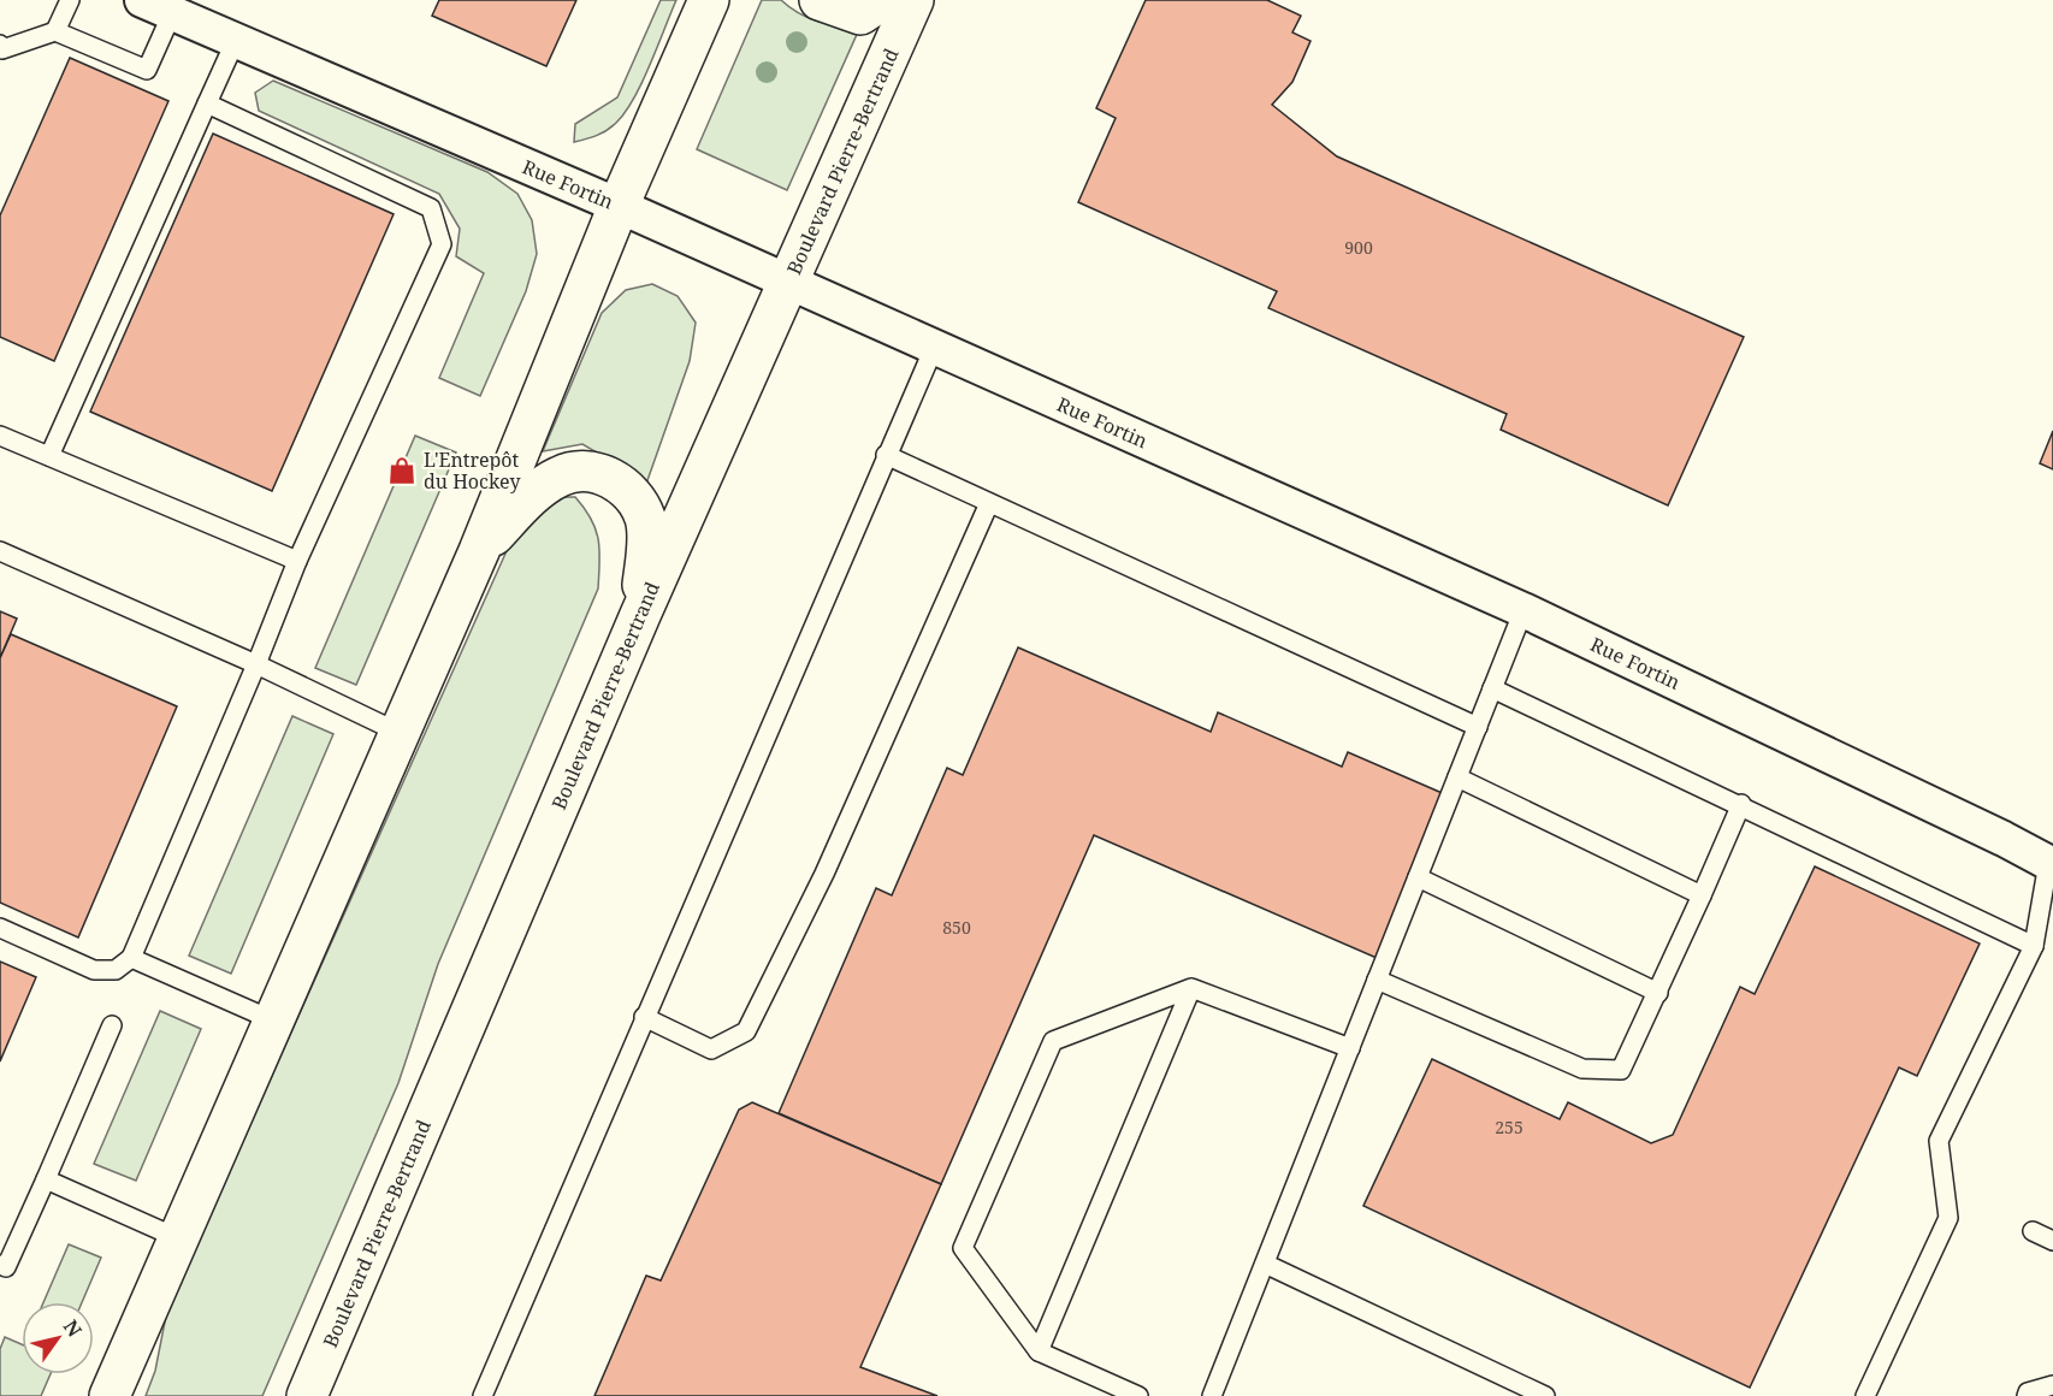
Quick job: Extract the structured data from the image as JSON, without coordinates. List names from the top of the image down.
{
  "streets": {
    "main road": ["Boulevard Pierre-Bertrand"],
    "street": ["Rue Fortin"]
  },
  "crossings": [
    ["Boulevard Pierre-Bertrand", "Rue Fortin"]
  ],
  "places": {
    "shop": ["L'Entrepôt du Hockey"]
  },
  "house_numbers": ["900", "850", "255"],
  "north": "top right"
}
